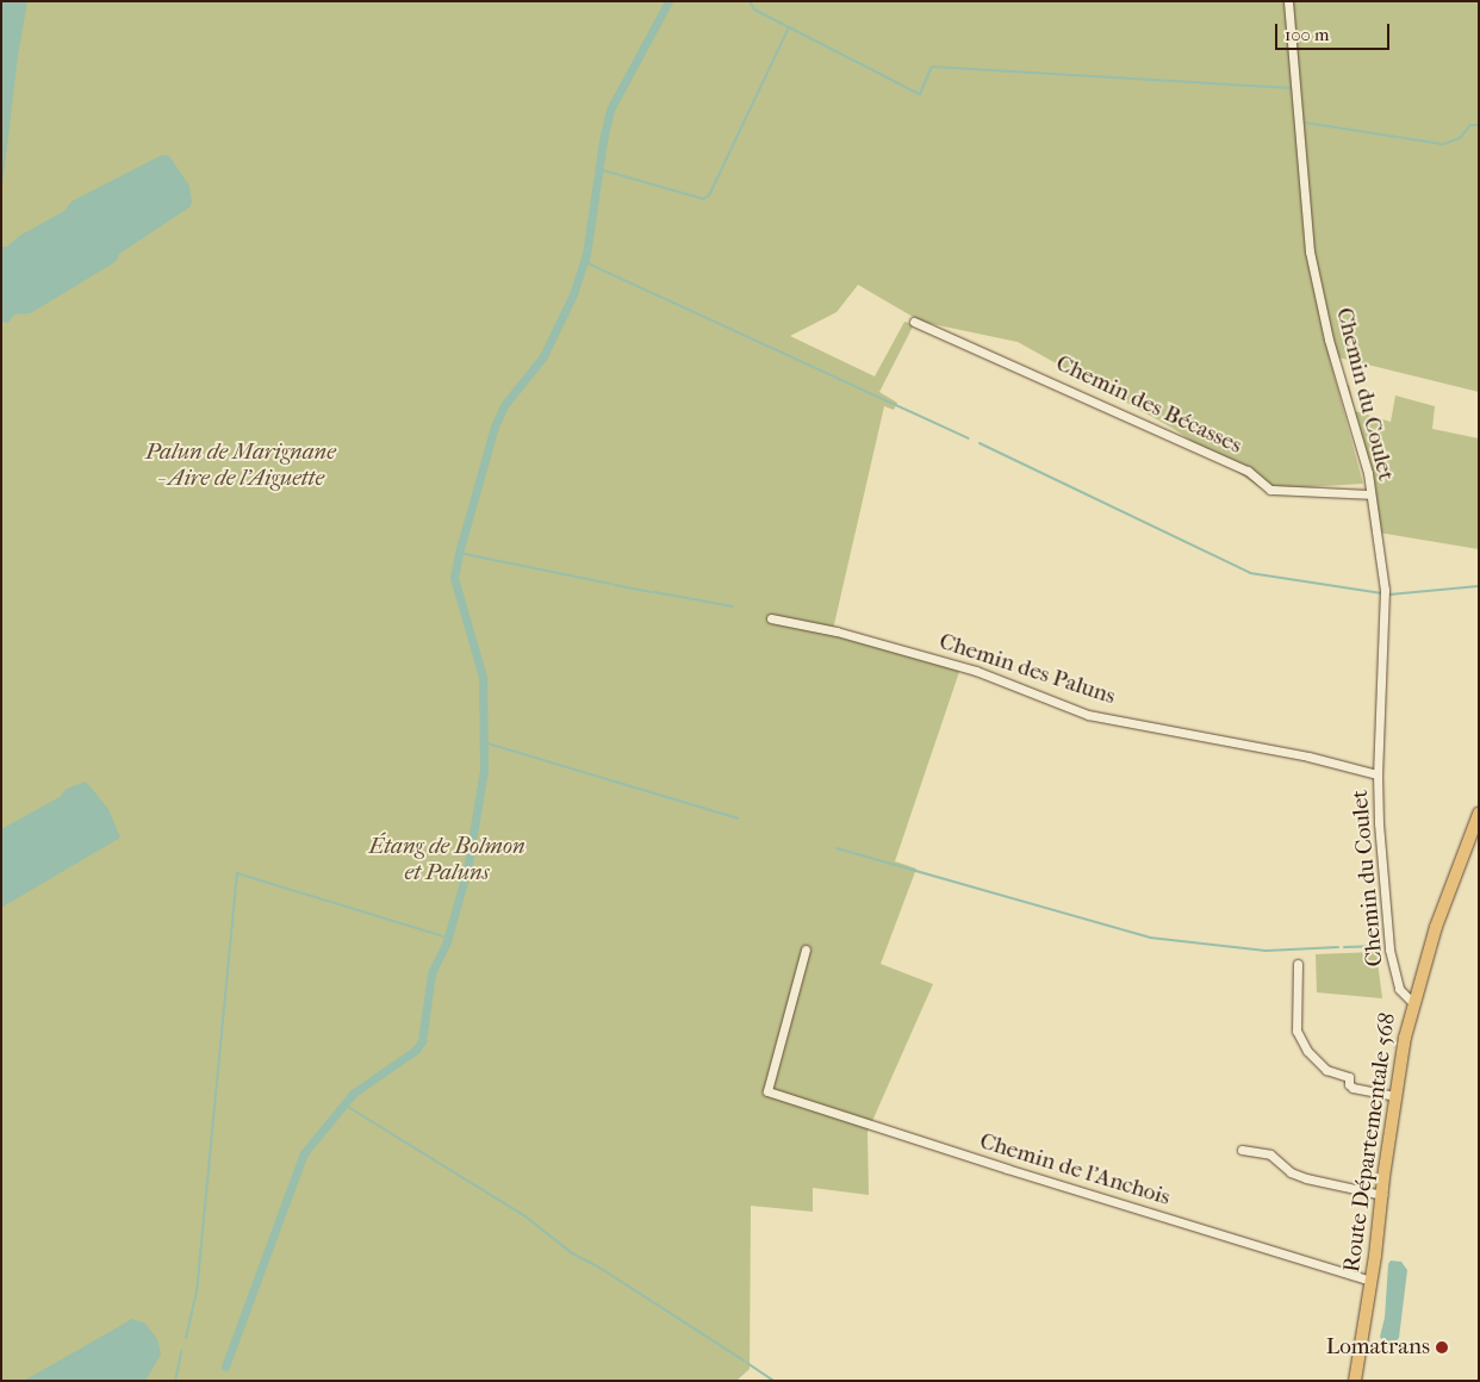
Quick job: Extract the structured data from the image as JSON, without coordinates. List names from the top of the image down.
{
  "streets": {
    "main road": ["Route Départementale 568"],
    "street": [
      "Chemin du Coulet",
      "Chemin des Bécasses",
      "Chemin des Paluns",
      "Chemin de l'Anchois"
    ]
  },
  "crossings": [
    ["Chemin du Coulet", "Chemin des Bécasses"],
    ["Chemin du Coulet", "Chemin des Paluns"],
    ["Chemin du Coulet", "Route Départementale 568"],
    ["Route Départementale 568", "Chemin de l'Anchois"]
  ],
  "parks": ["Palun de Marignane - Aire de l'Aiguette", "Étang de Bolmon et Paluns"],
  "places": ["Lomatrans"],
  "scale_bar": "100 m"
}
